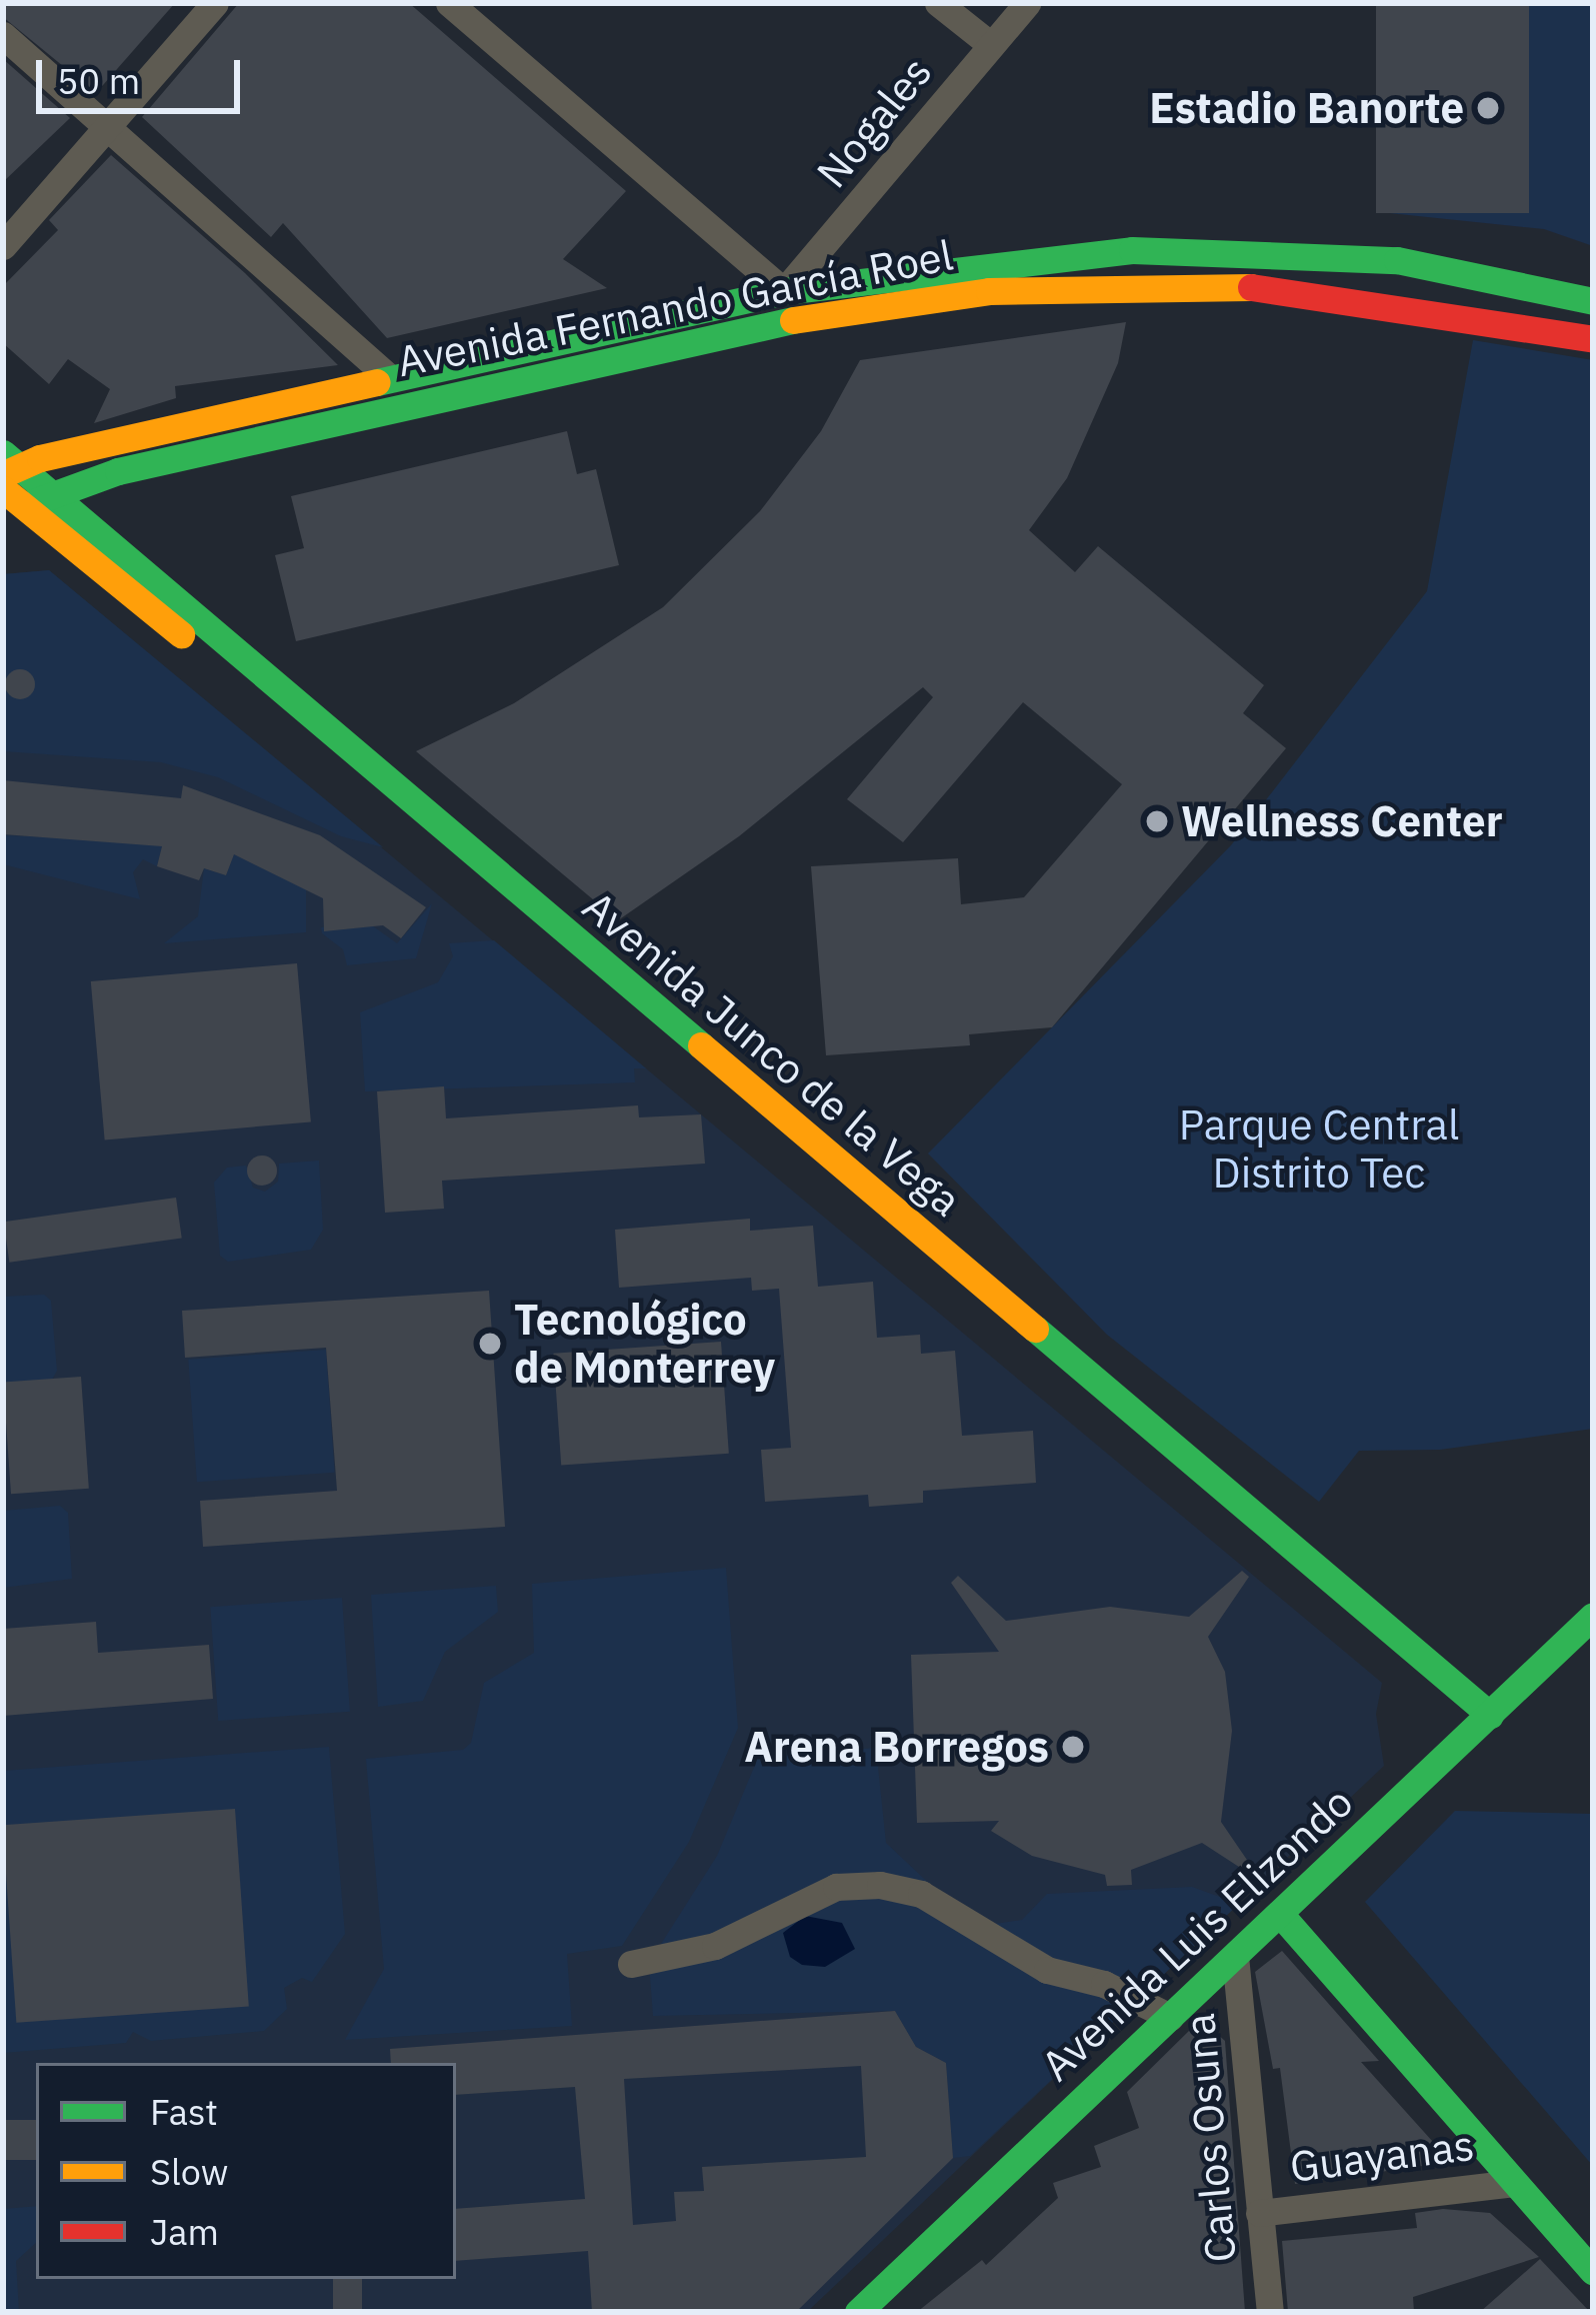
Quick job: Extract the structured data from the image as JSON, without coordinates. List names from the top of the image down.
{
  "streets": {
    "street": [
      "Nogales",
      "Avenida Fernando García Roel",
      "Avenida Junco de la Vega",
      "Avenida Luis Elizondo",
      "Carlos Osuna",
      "Guayanas"
    ]
  },
  "crossings": [
    ["Nogales", "Avenida Fernando García Roel"],
    ["Avenida Fernando García Roel", "Avenida Junco de la Vega"],
    ["Avenida Junco de la Vega", "Avenida Luis Elizondo"],
    ["Avenida Luis Elizondo", "Carlos Osuna"],
    ["Carlos Osuna", "Guayanas"]
  ],
  "parks": ["Parque Central Distrito Tec"],
  "places": [
    "Estadio Banorte",
    "Wellness Center",
    "Tecnológico de Monterrey",
    "Arena Borregos"
  ],
  "legend": ["Fast", "Slow", "Jam"],
  "scale_bar": "50 m"
}
